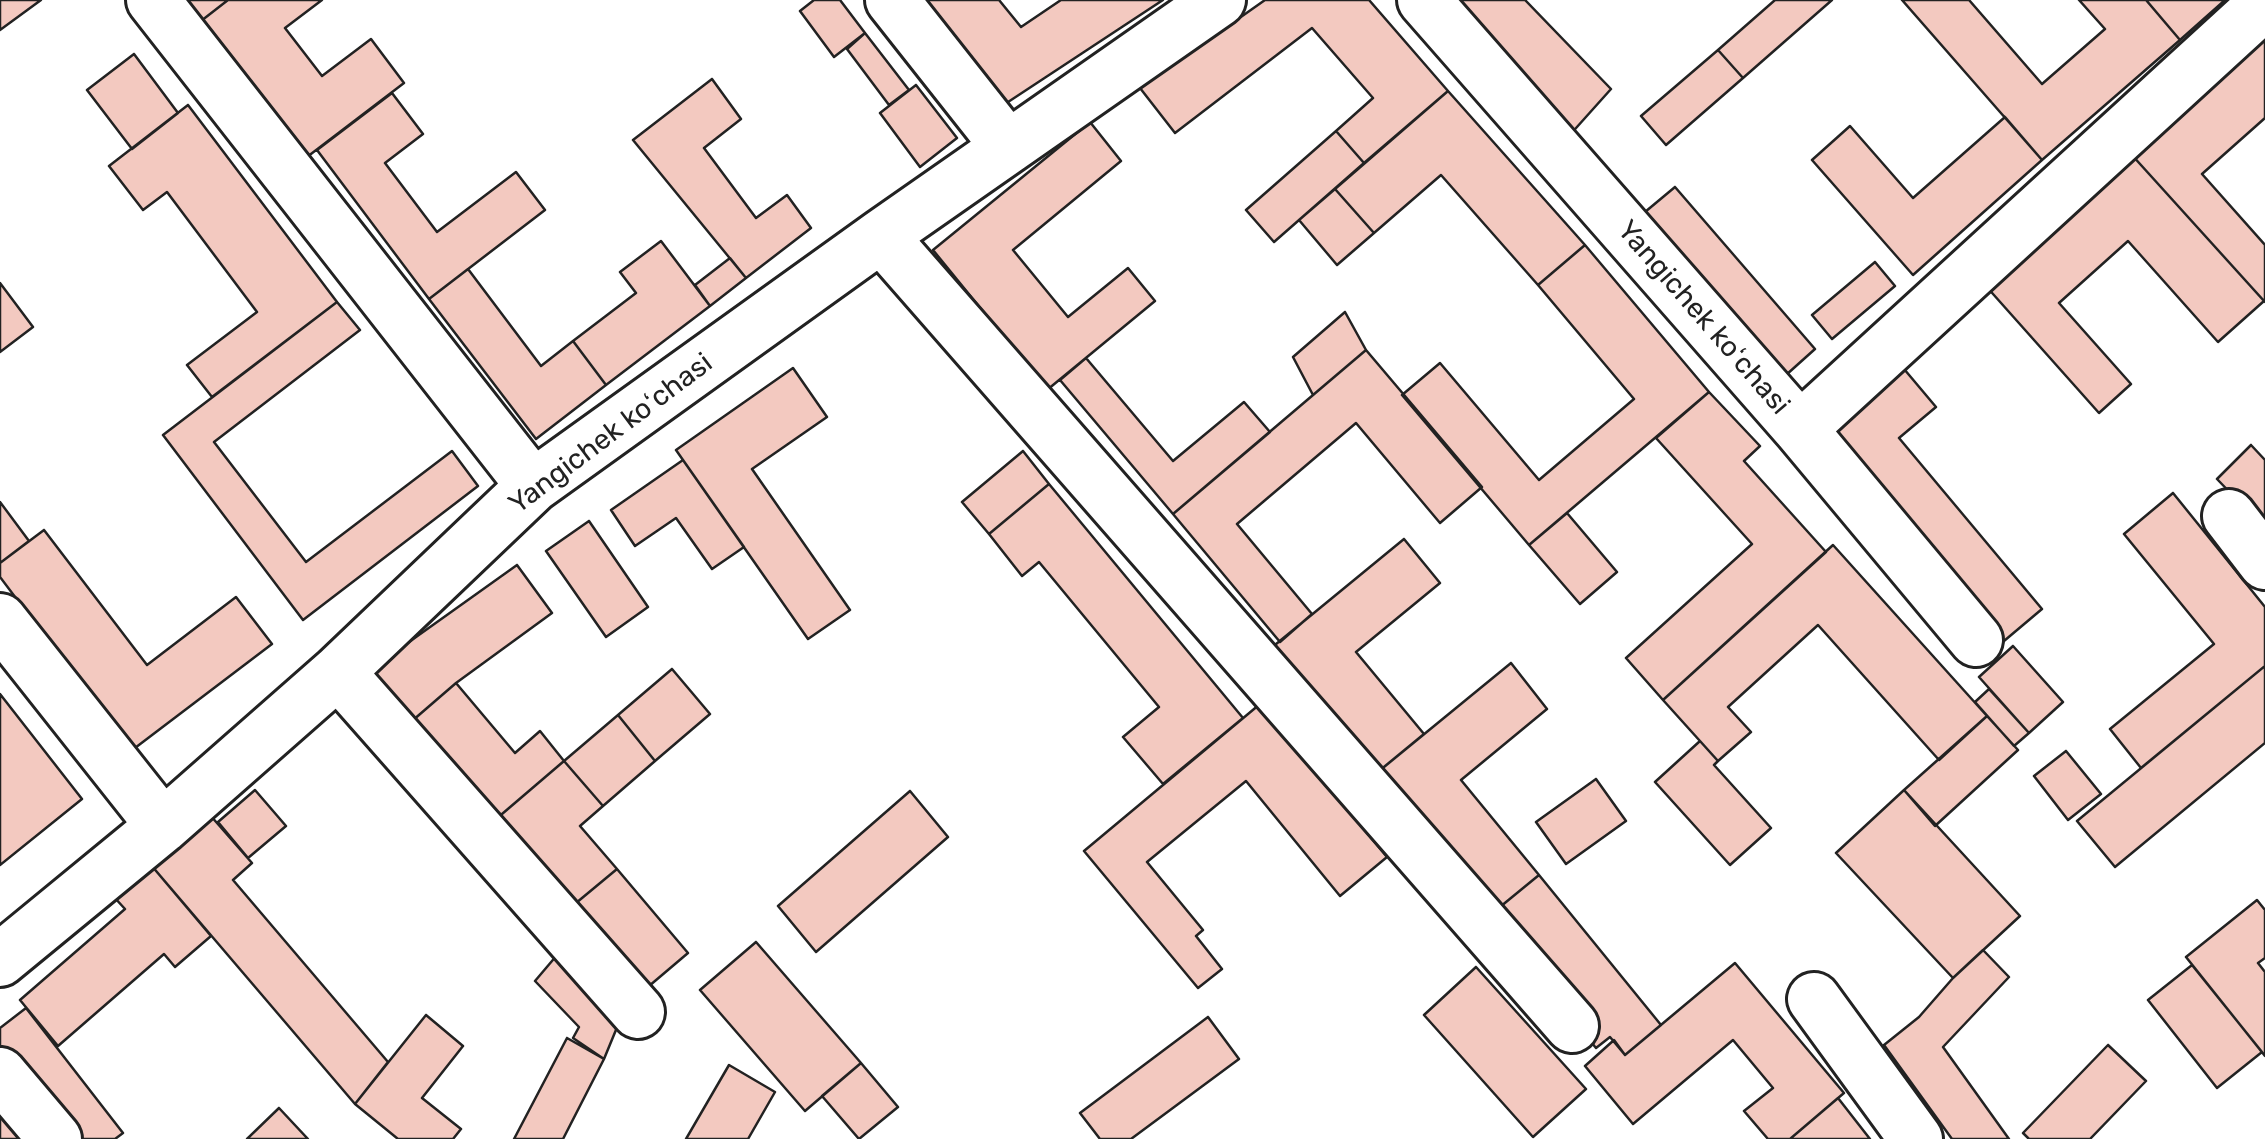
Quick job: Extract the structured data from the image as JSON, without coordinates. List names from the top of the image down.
{
  "streets": {
    "street": ["Yangichek koʻchasi"]
  }
}
